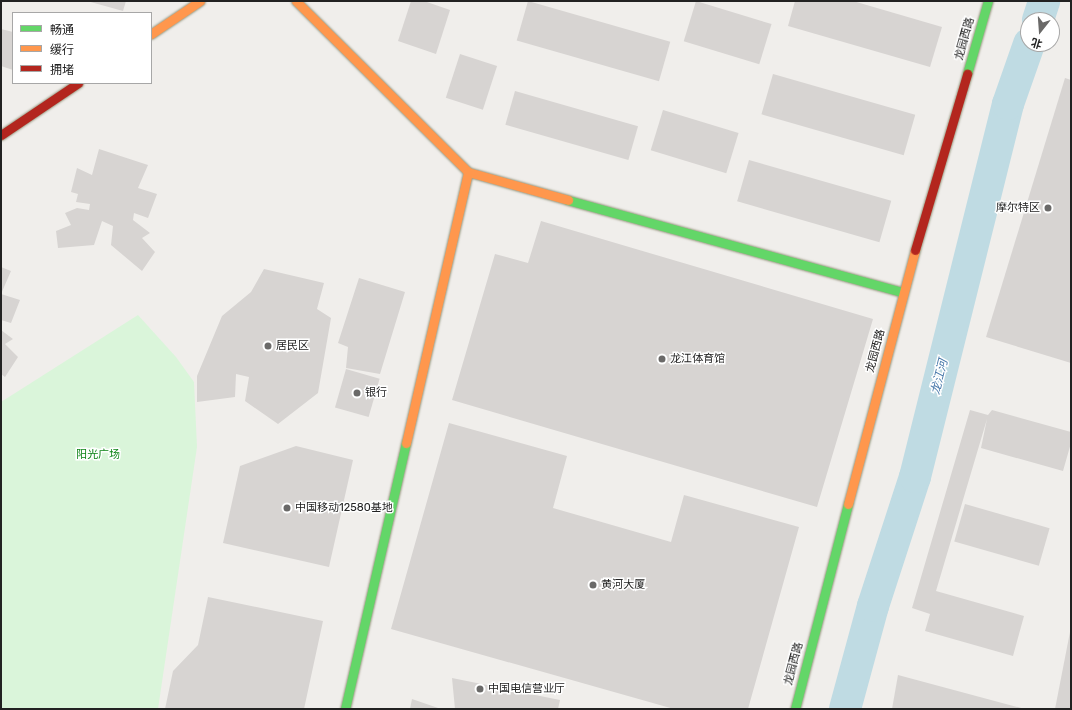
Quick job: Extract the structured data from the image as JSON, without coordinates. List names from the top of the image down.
{
  "streets": {
    "street": ["龙园西路"]
  },
  "water": ["龙江河"],
  "parks": ["阳光广场"],
  "places": [
    "摩尔特区",
    "居民区",
    "龙江体育馆",
    "银行",
    "中国移动12580基地",
    "黄河大厦",
    "中国电信营业厅"
  ],
  "legend": ["畅通", "缓行", "拥堵"],
  "north": "bottom"
}
